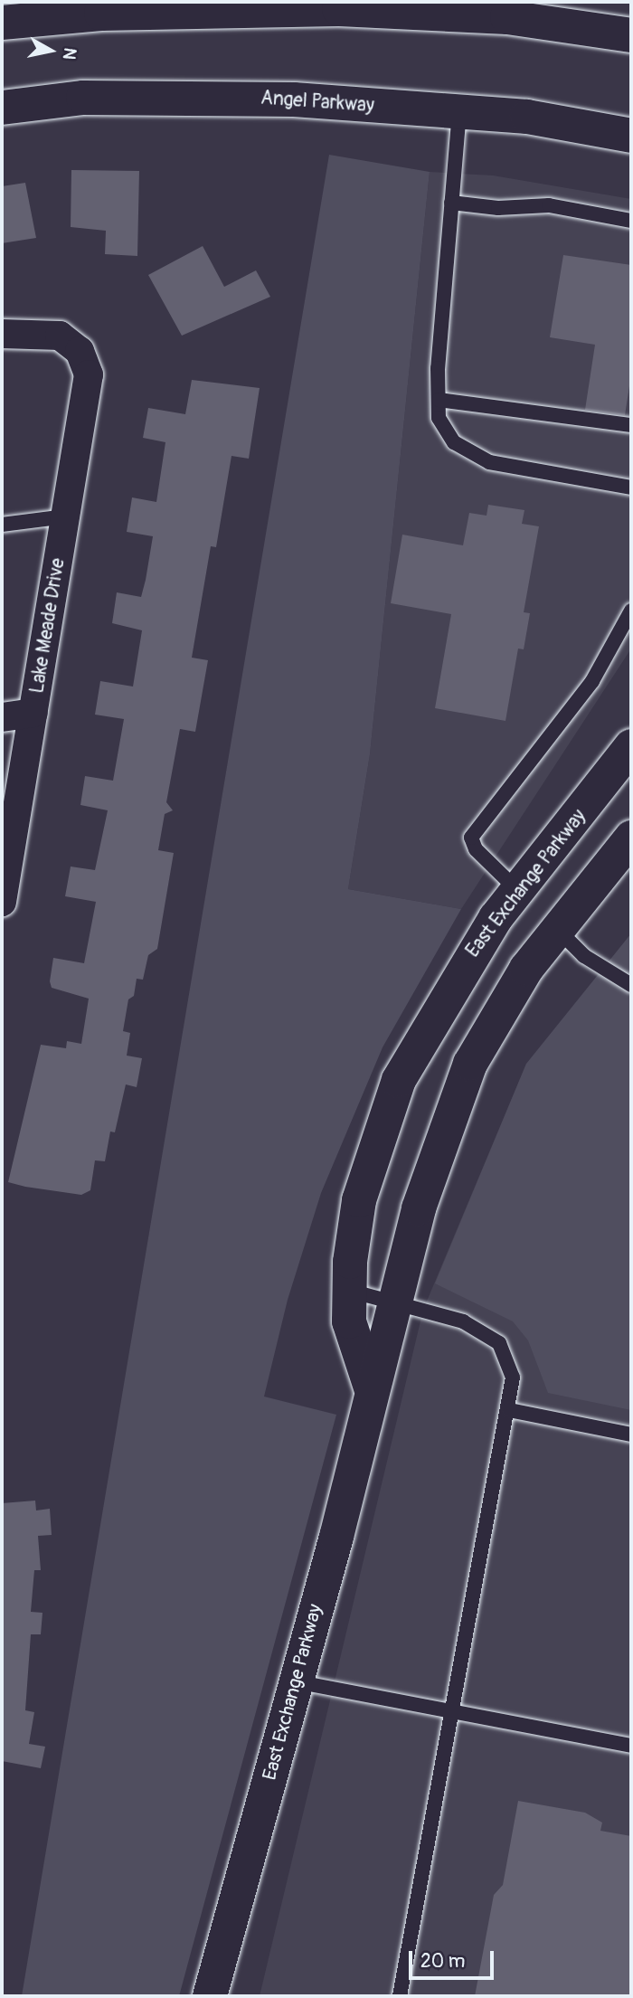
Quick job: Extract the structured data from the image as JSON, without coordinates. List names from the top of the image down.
{
  "streets": {
    "street": ["Angel Parkway", "Lake Meade Drive", "East Exchange Parkway"]
  },
  "scale_bar": "20 m",
  "north": "right"
}
